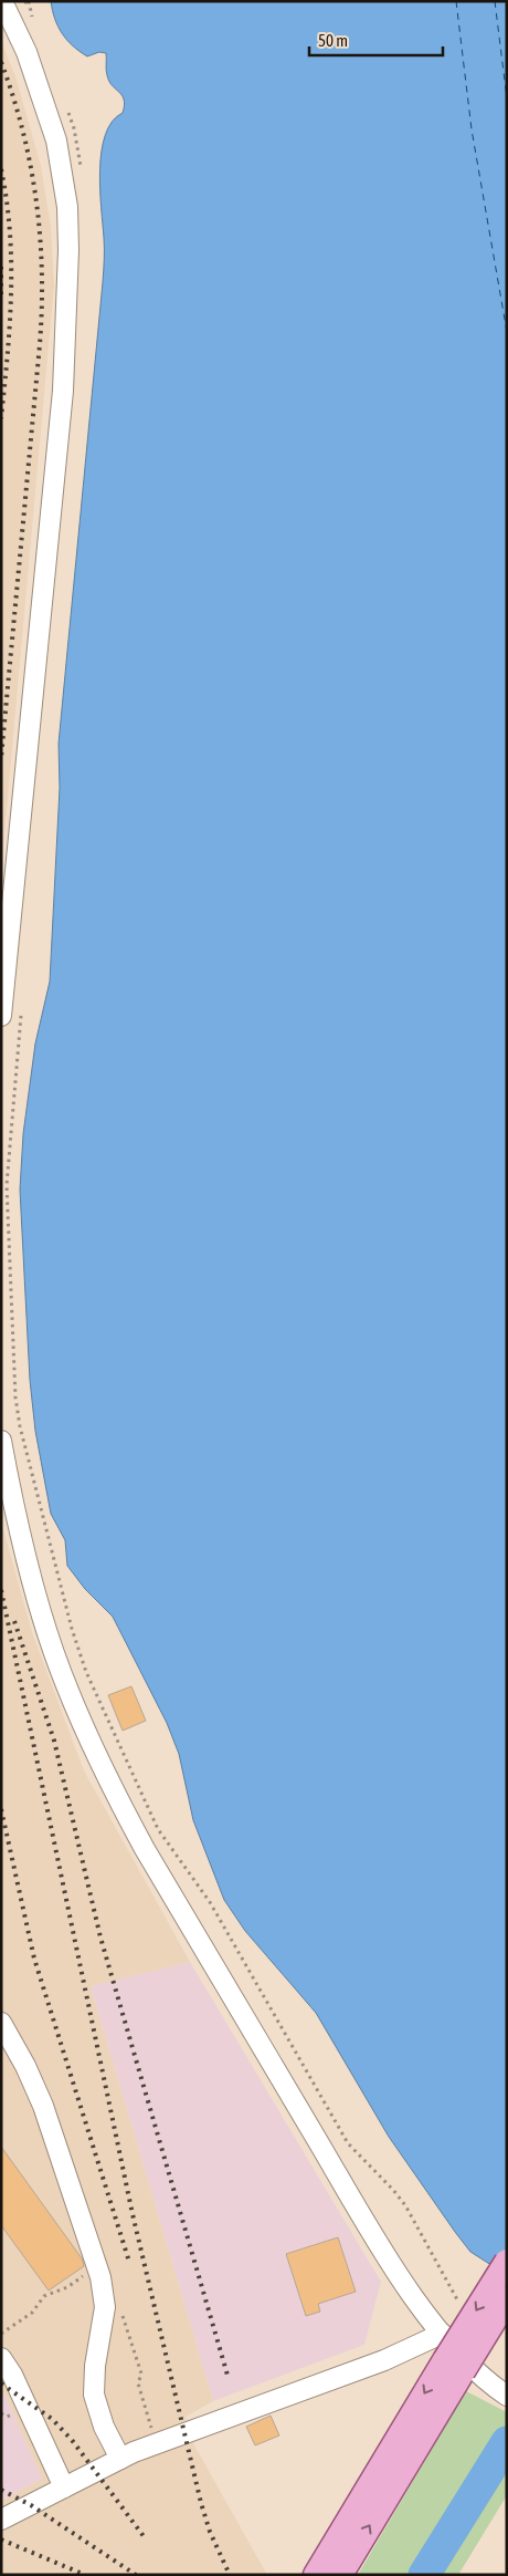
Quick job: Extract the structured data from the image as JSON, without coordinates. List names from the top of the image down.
{
  "scale_bar": "50 m"
}
